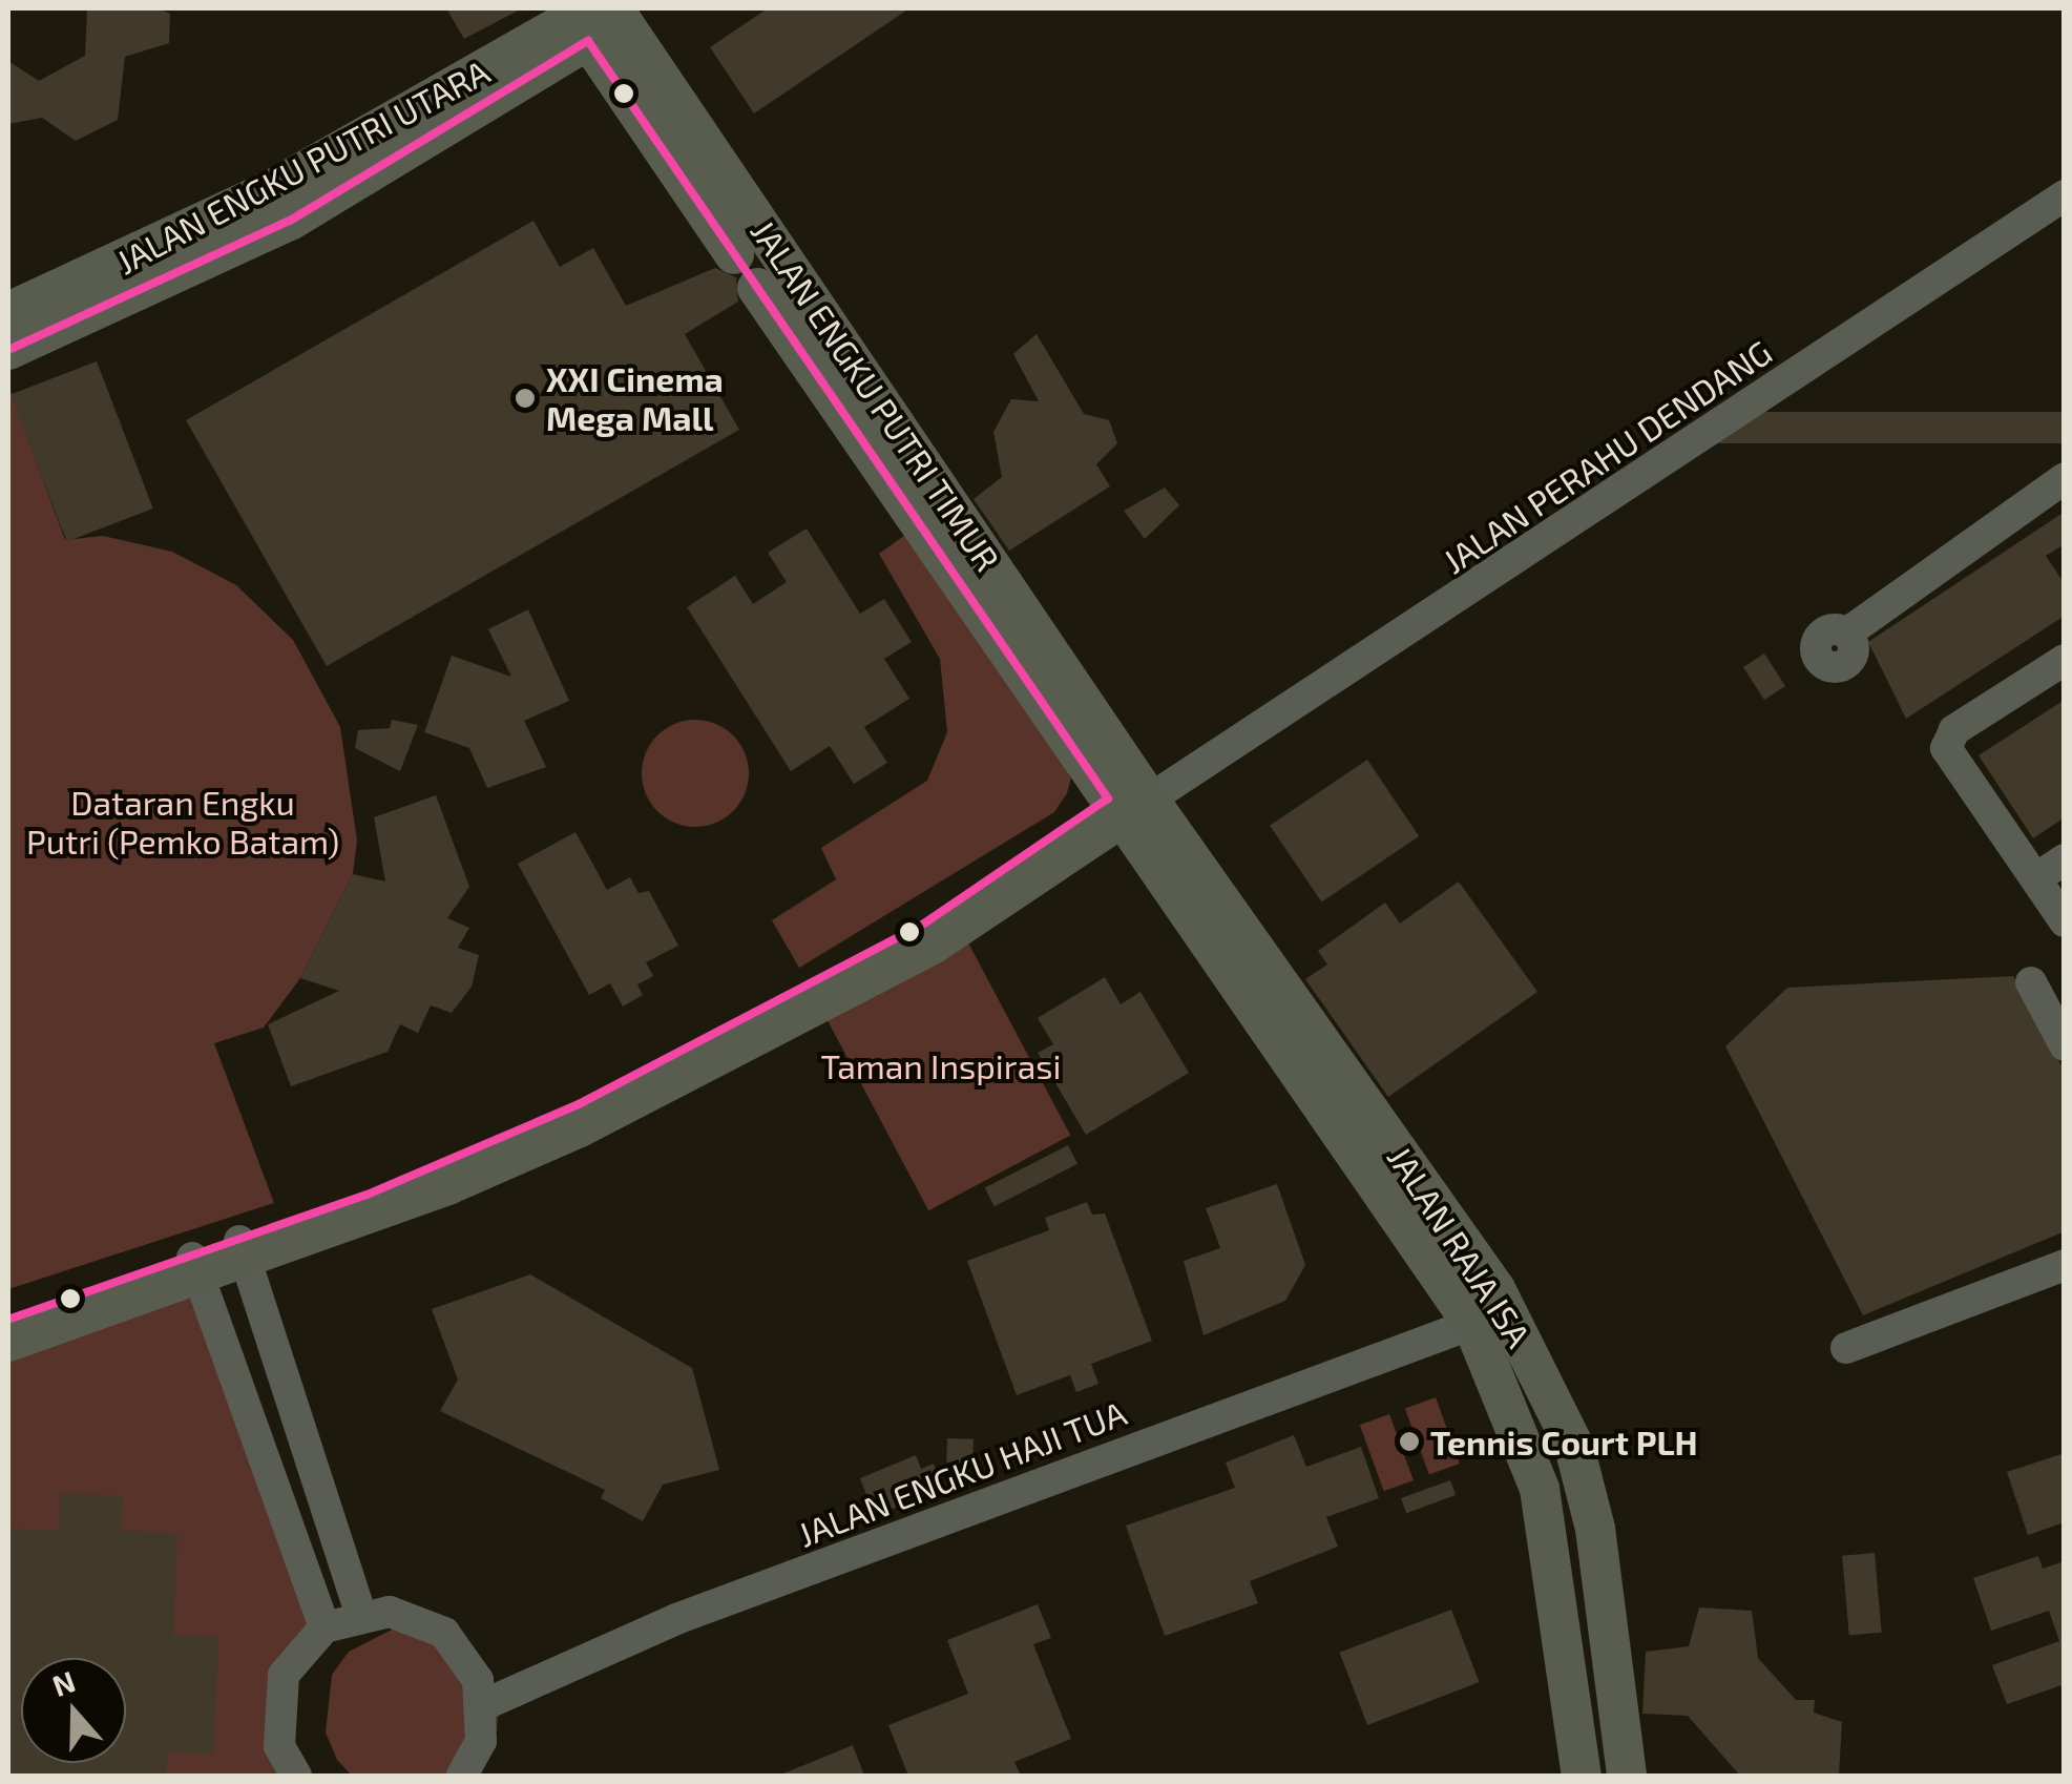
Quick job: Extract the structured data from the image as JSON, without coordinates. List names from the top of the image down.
{
  "streets": {
    "main road": ["JALAN ENGKU PUTRI UTARA", "JALAN ENGKU PUTRI TIMUR", "JALAN RAJA ISA"],
    "street": ["JALAN PERAHU DENDANG", "JALAN ENGKU HAJI TUA"]
  },
  "crossings": [
    ["JALAN ENGKU PUTRI UTARA", "JALAN ENGKU PUTRI TIMUR"],
    ["JALAN ENGKU PUTRI TIMUR", "JALAN PERAHU DENDANG"],
    ["JALAN ENGKU PUTRI TIMUR", "JALAN RAJA ISA"],
    ["JALAN PERAHU DENDANG", "JALAN RAJA ISA"],
    ["JALAN RAJA ISA", "JALAN ENGKU HAJI TUA"]
  ],
  "parks": ["Dataran Engku Putri (Pemko Batam)", "Taman Inspirasi"],
  "places": ["XXI Cinema Mega Mall", "Tennis Court PLH"],
  "north": "top"
}
